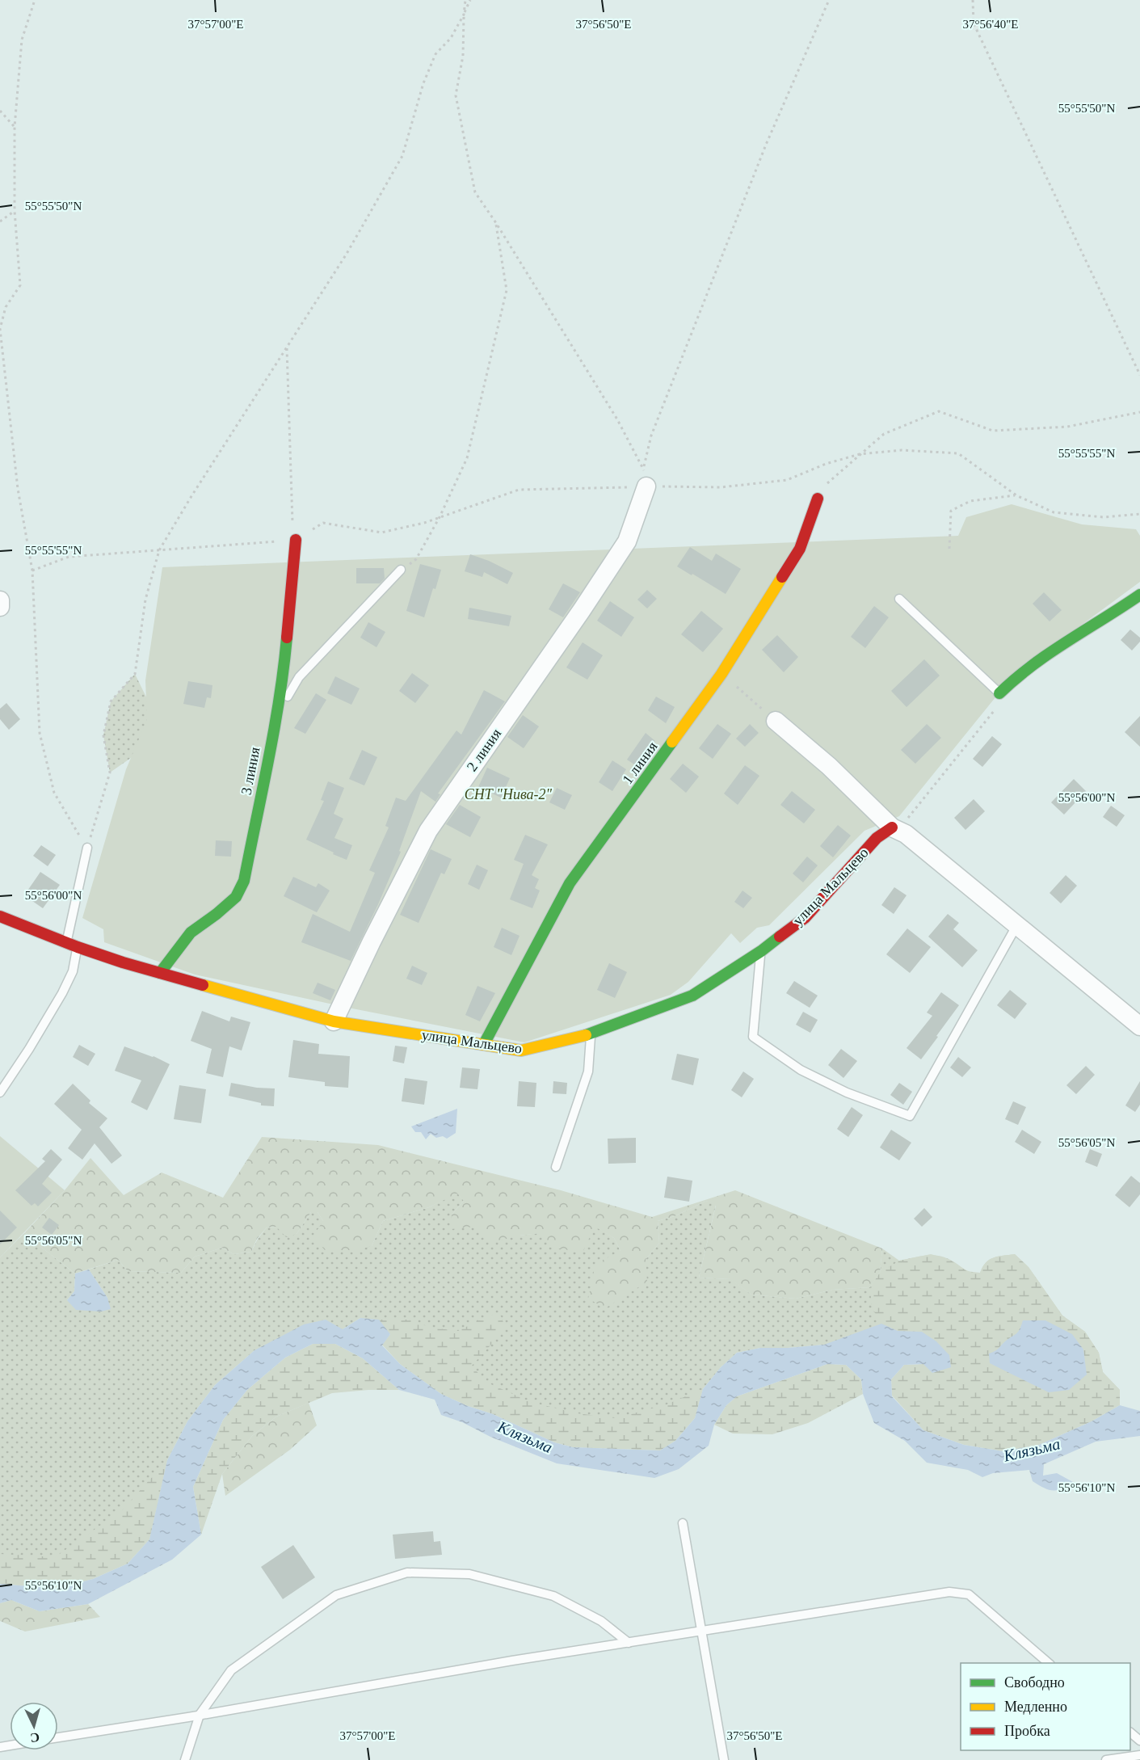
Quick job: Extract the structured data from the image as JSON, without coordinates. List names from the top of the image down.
{
  "streets": {
    "street": [
      "2 линия",
      "1 линия",
      "3 линия",
      "улица Мальцево"
    ]
  },
  "crossings": [
    ["2 линия", "улица Мальцево"],
    ["1 линия", "улица Мальцево"],
    ["3 линия", "улица Мальцево"]
  ],
  "water": ["Клязьма"],
  "parks": ["СНТ \"Нива-2\""],
  "legend": ["Свободно", "Медленно", "Пробка"],
  "north": "bottom",
  "coordinates": [
    "37°57'00\"E",
    "37°56'50\"E",
    "37°56'40\"E",
    "55°55'50\"N",
    "55°55'55\"N",
    "55°56'00\"N",
    "55°56'05\"N",
    "55°56'10\"N"
  ]
}
